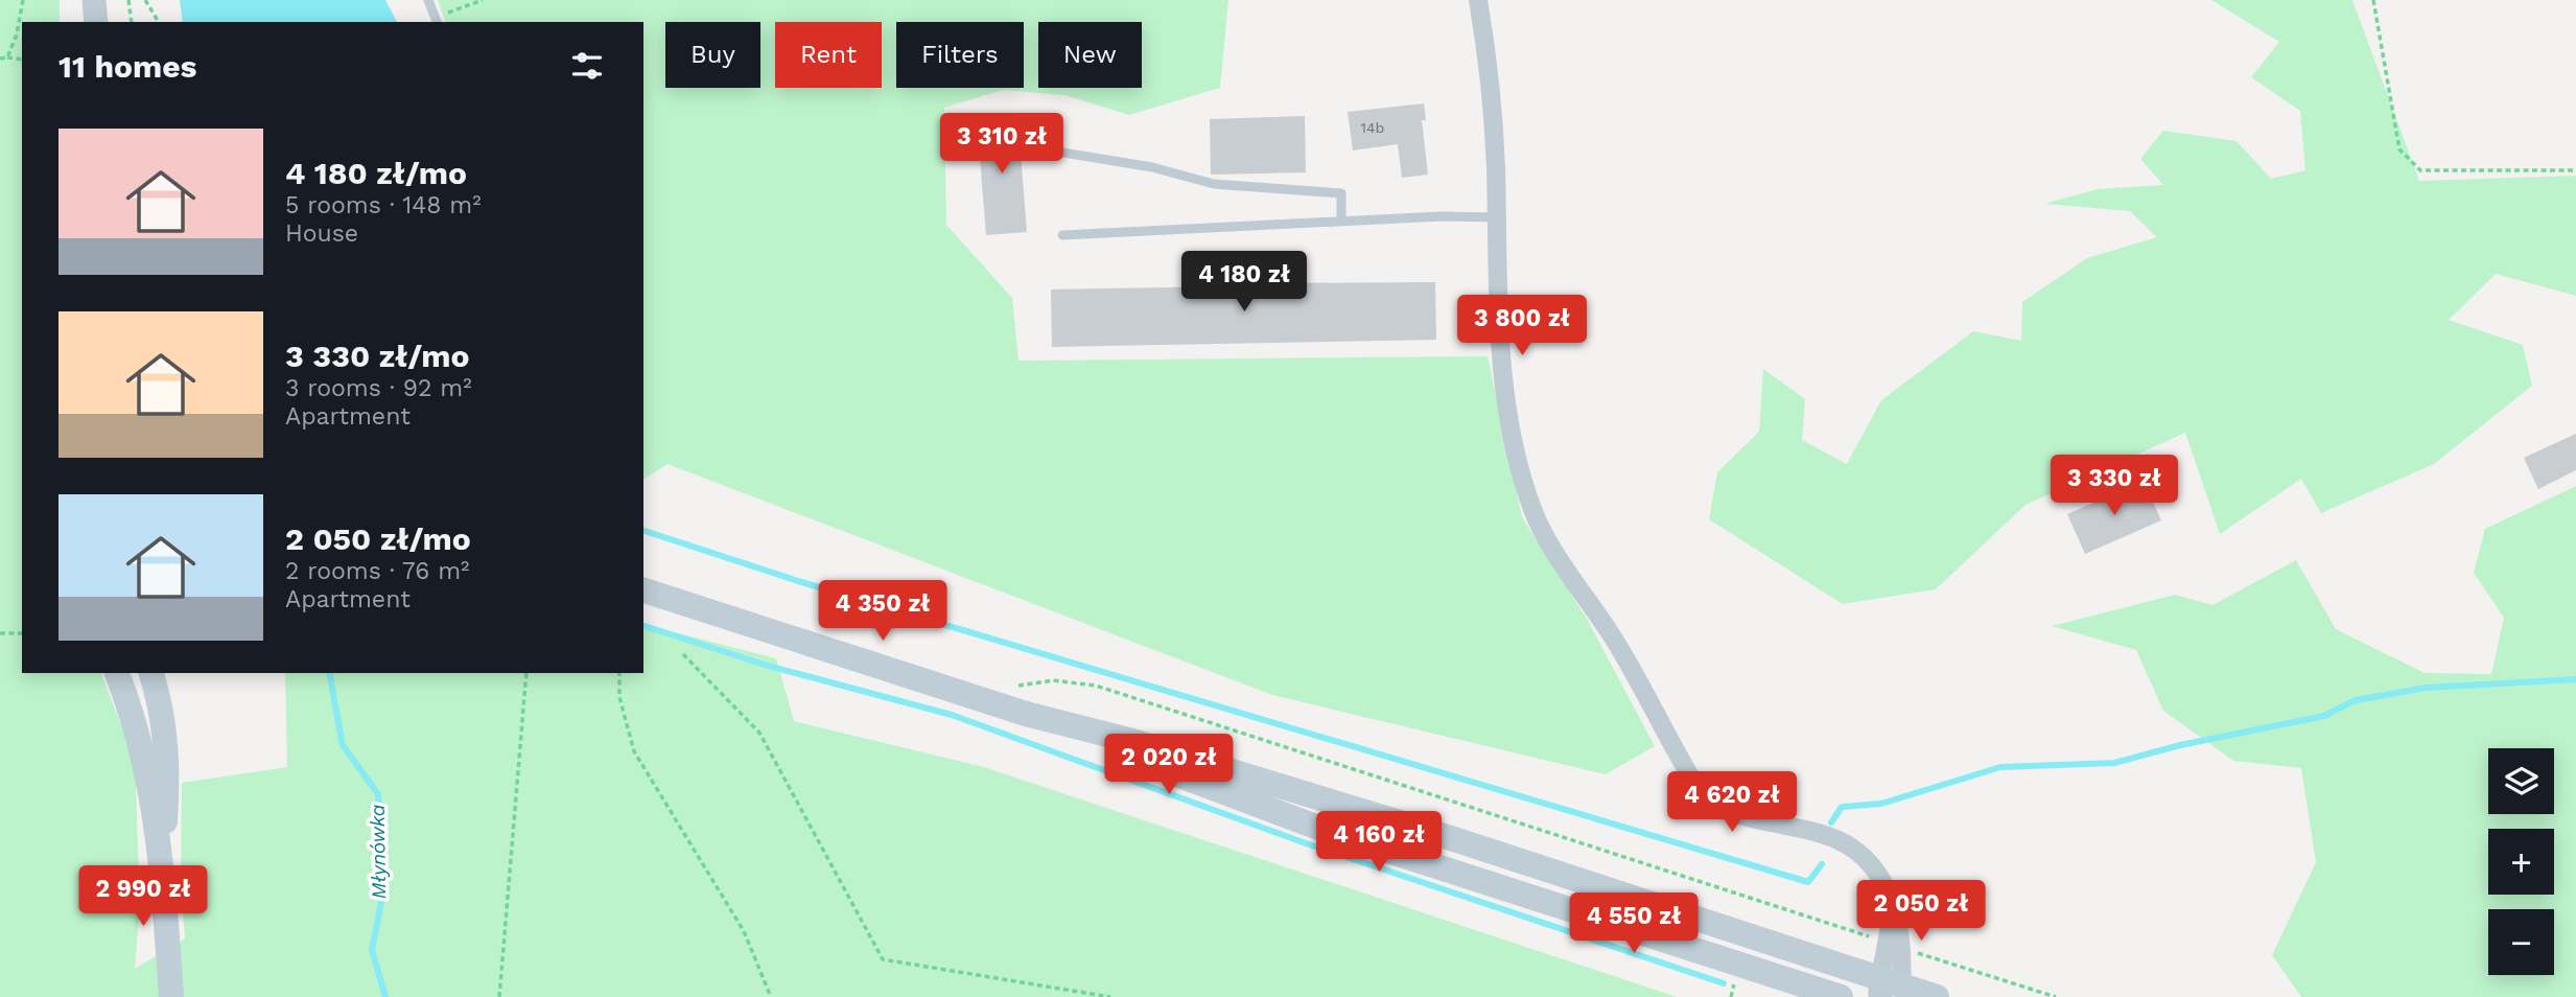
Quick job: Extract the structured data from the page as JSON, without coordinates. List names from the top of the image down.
{
  "water": ["Młynówka"],
  "house_numbers": ["14b"],
  "page": {
    "chip": [
      "Buy",
      "Rent",
      "Filters",
      "New"
    ],
    "heading": "11 homes",
    "list": [
      {
        "name": "4 180 zł/mo",
        "note": "5 rooms · 148 m² · House"
      },
      {
        "name": "3 330 zł/mo",
        "note": "3 rooms · 92 m² · Apartment"
      },
      {
        "name": "2 050 zł/mo",
        "note": "2 rooms · 76 m² · Apartment"
      }
    ],
    "price": [
      "3 310 zł",
      "4 180 zł",
      "3 800 zł",
      "3 330 zł",
      "4 350 zł",
      "2 020 zł",
      "4 620 zł",
      "4 160 zł",
      "2 990 zł",
      "2 050 zł",
      "4 550 zł"
    ],
    "map_buttons": ["+", "−"]
  }
}
